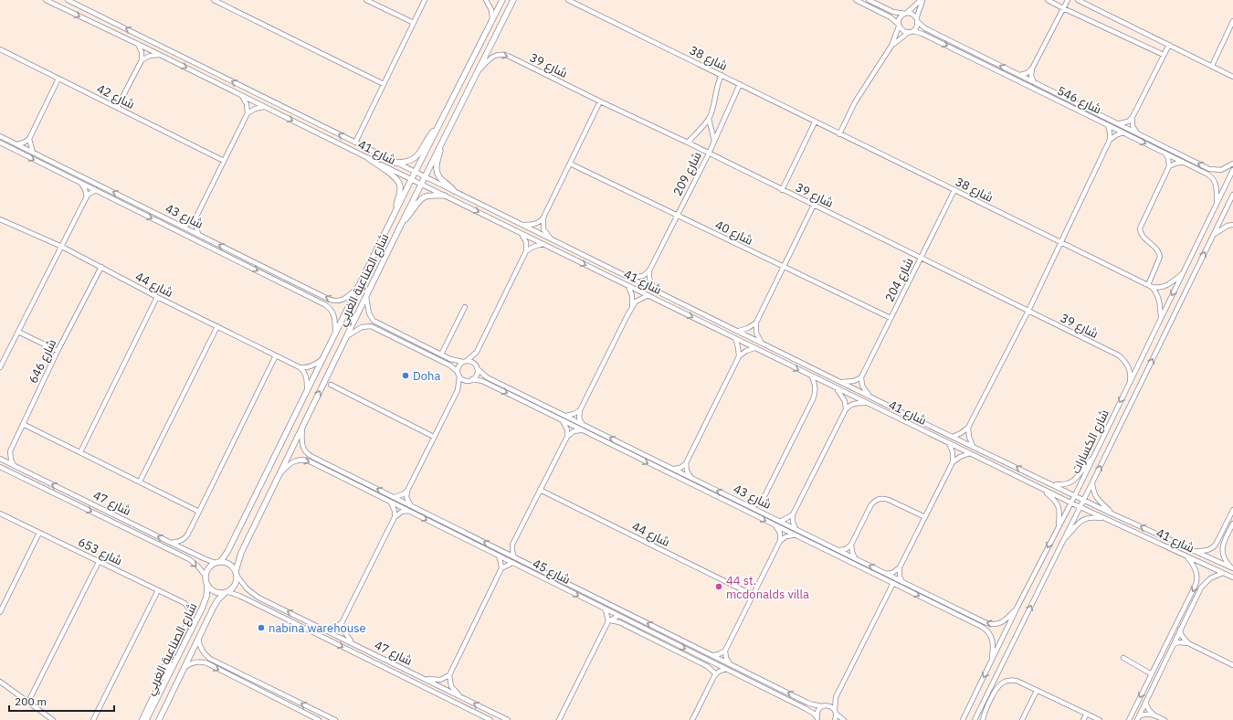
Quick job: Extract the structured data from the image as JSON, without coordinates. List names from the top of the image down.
{
  "streets": {
    "main road": ["شارع الصناعية الغربي"],
    "street": [
      "شارع 38",
      "شارع 39",
      "شارع 42",
      "شارع 546",
      "شارع 41",
      "شارع 209",
      "شارع 43",
      "شارع 40",
      "شارع 204",
      "شارع 44",
      "شارع 646",
      "شارع الكسارات",
      "شارع 47",
      "شارع 653",
      "شارع 45"
    ]
  },
  "crossings": [
    ["شارع 38", "شارع 209"],
    ["شارع 38", "شارع 204"],
    ["شارع 39", "شارع 209"],
    ["شارع 39", "شارع الصناعية الغربي"],
    ["شارع 39", "شارع 204"],
    ["شارع 39", "شارع الكسارات"],
    ["شارع 546", "شارع الكسارات"],
    ["شارع 41", "شارع الصناعية الغربي"],
    ["شارع 41", "شارع الكسارات"],
    ["شارع 209", "شارع 40"],
    ["شارع 43", "شارع الصناعية الغربي"],
    ["شارع 43", "شارع الكسارات"],
    ["شارع 40", "شارع 204"],
    ["شارع الصناعية الغربي", "شارع 47"],
    ["شارع الصناعية الغربي", "شارع 45"],
    ["شارع 44", "شارع 646"],
    ["شارع 646", "شارع 47"]
  ],
  "places": ["Doha", "44 st. mcdonalds villa", "nabina warehouse"],
  "scale_bar": "200 m"
}
